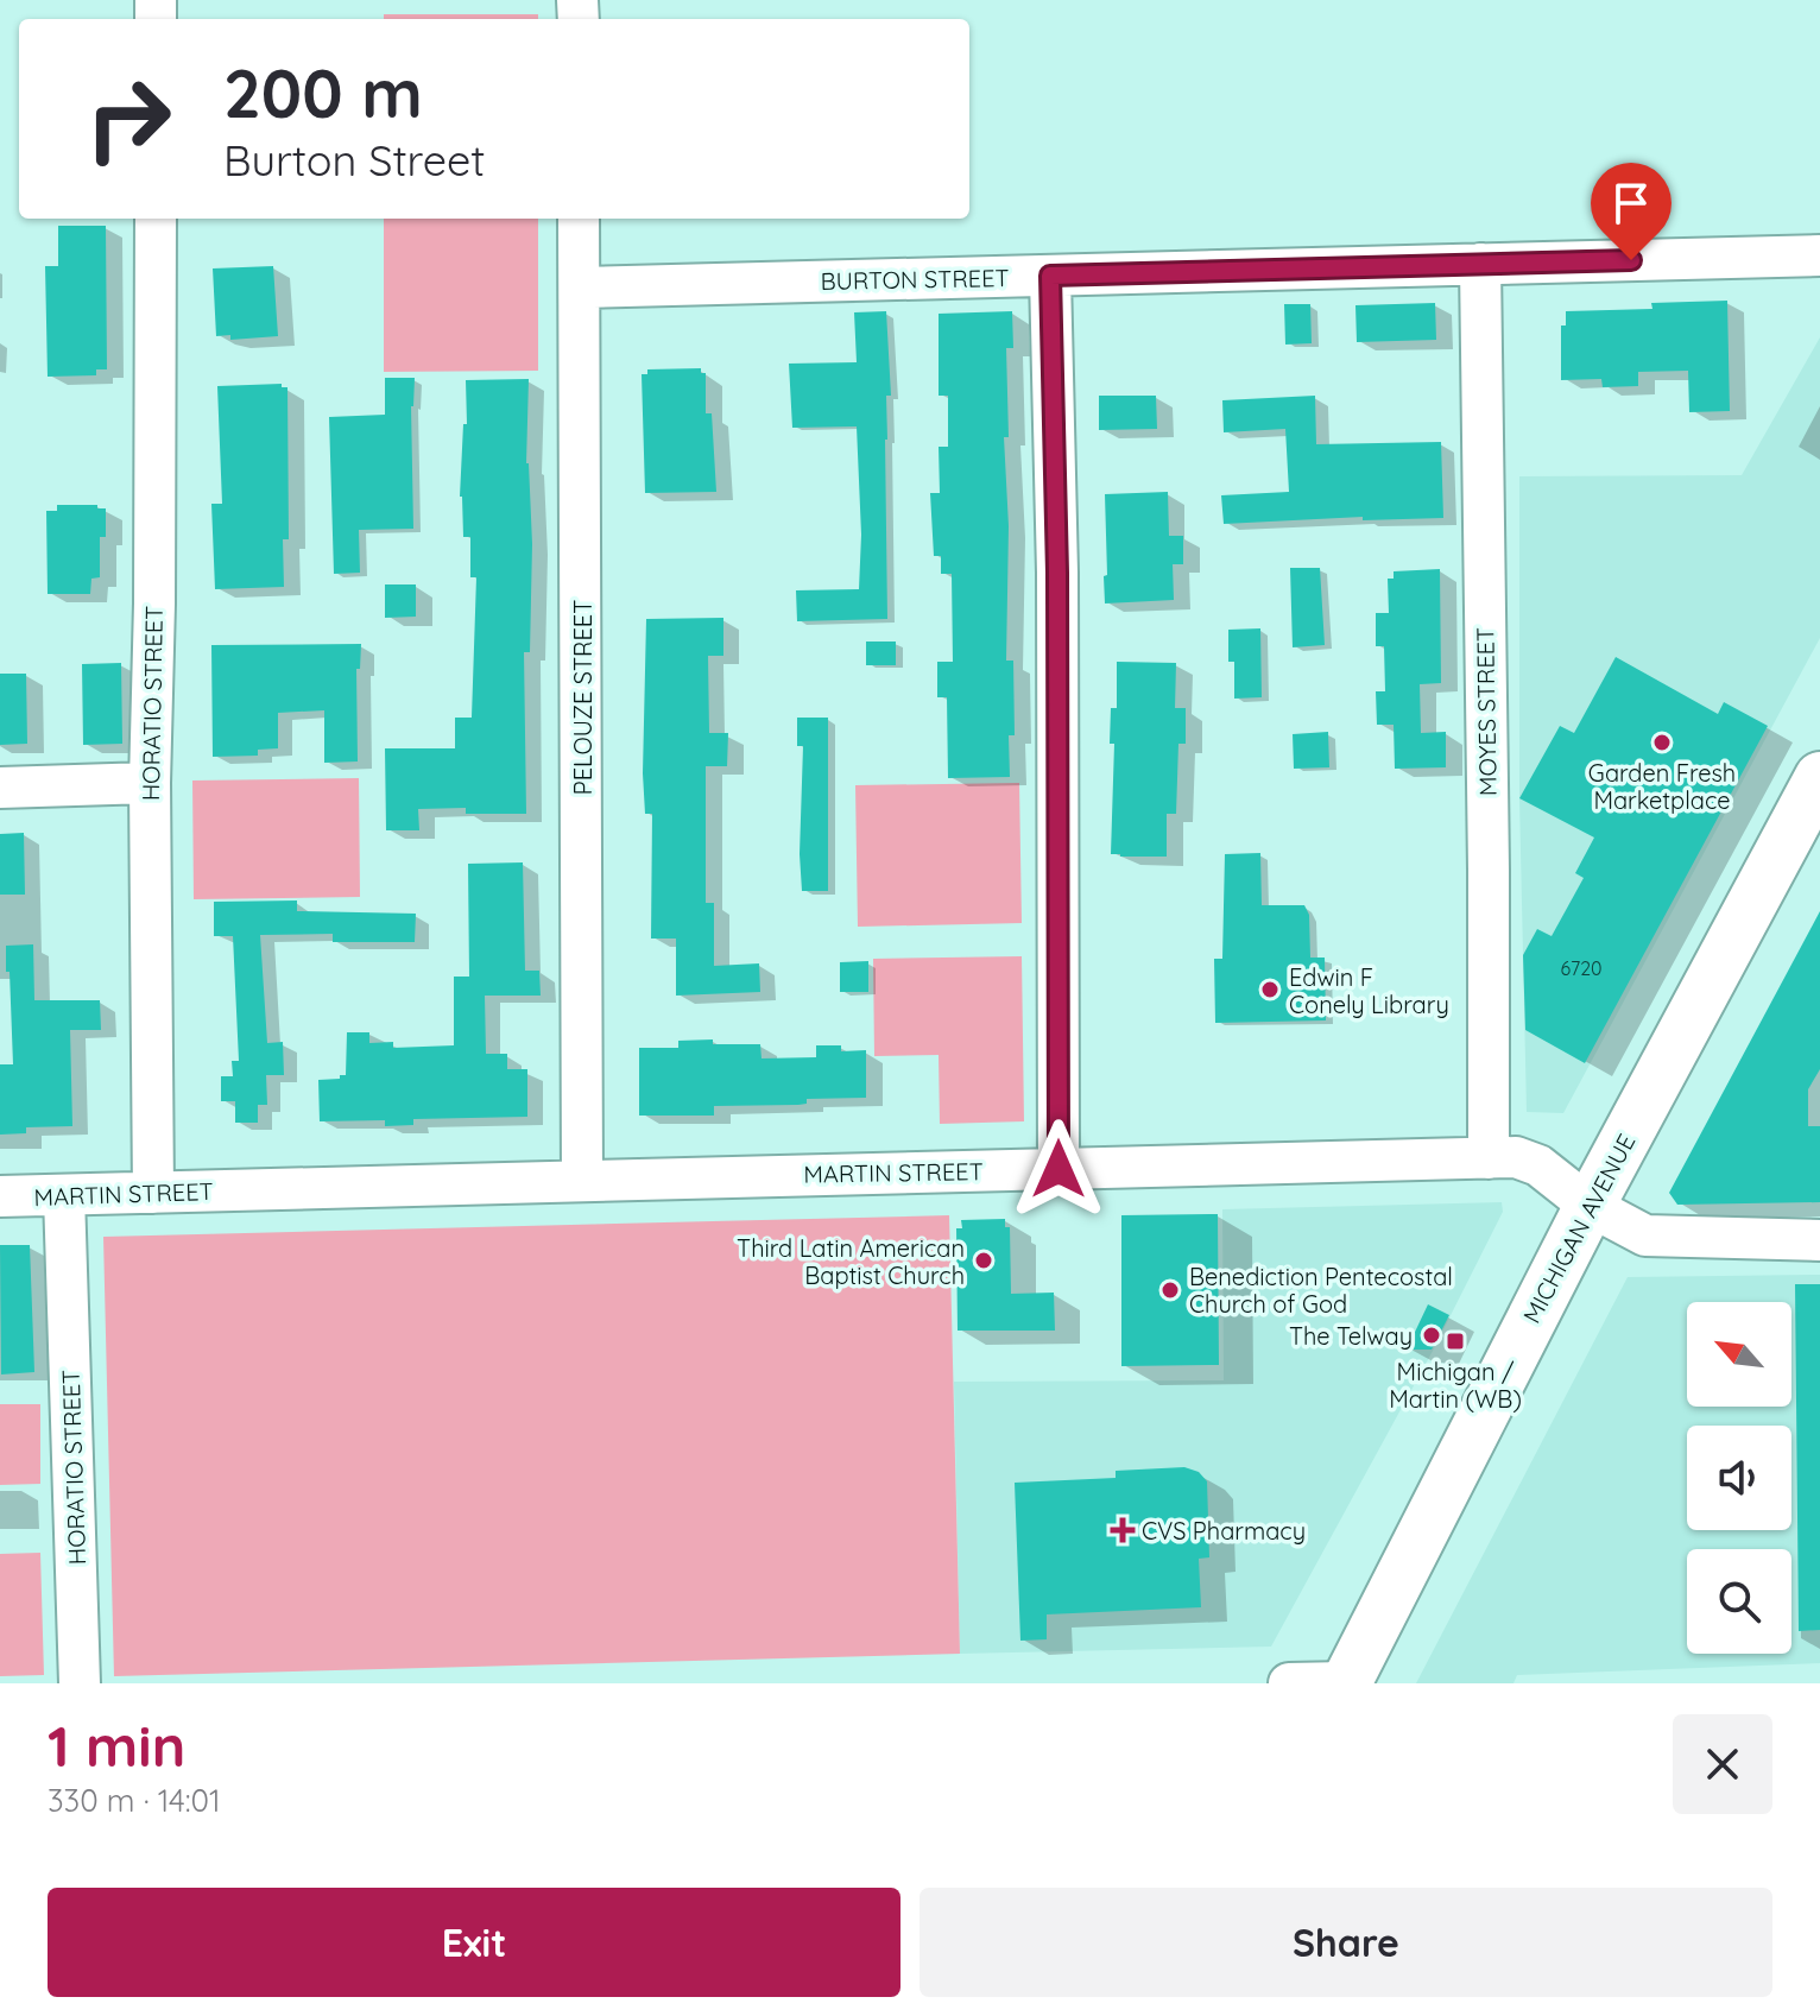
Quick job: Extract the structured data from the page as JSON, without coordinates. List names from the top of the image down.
{
  "streets": {
    "main road": ["MICHIGAN AVENUE"],
    "street": [
      "BURTON STREET",
      "PELOUZE STREET",
      "HORATIO STREET",
      "MOYES STREET",
      "MARTIN STREET"
    ]
  },
  "crossings": [
    ["BURTON STREET", "PELOUZE STREET"],
    ["BURTON STREET", "MOYES STREET"],
    ["PELOUZE STREET", "MARTIN STREET"],
    ["HORATIO STREET", "MARTIN STREET"],
    ["MOYES STREET", "MARTIN STREET"],
    ["MARTIN STREET", "MICHIGAN AVENUE"]
  ],
  "places": {
    "other": [
      "Garden Fresh Marketplace",
      "Edwin F Conely Library",
      "Third Latin American Baptist Church",
      "Benediction Pentecostal Church of God",
      "The Telway"
    ],
    "transit": ["Michigan / Martin (WB)"],
    "health": ["CVS Pharmacy"]
  },
  "house_numbers": ["6720"],
  "north": "top left",
  "page": {
    "turn": ["200 m", "Burton Street"],
    "heading": ["1 min", "330 m · 14:01"],
    "buttons": ["Exit", "Share"]
  }
}
